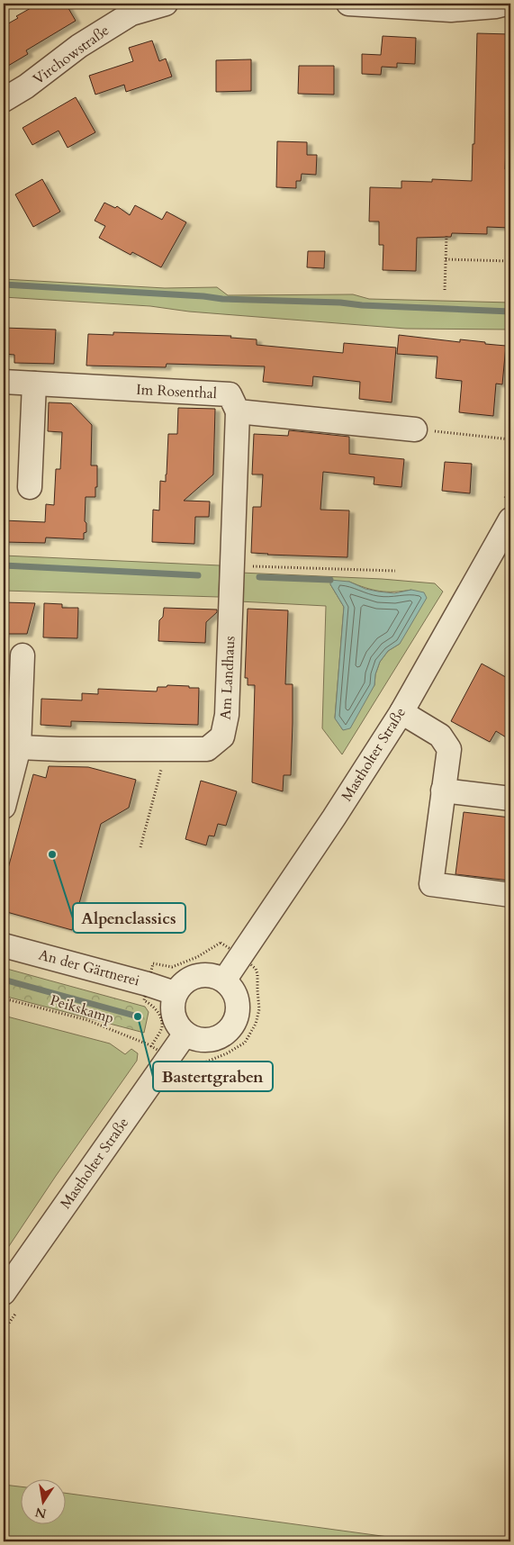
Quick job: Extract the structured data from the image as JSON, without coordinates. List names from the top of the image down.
{
  "streets": {
    "street": [
      "Virchowstraße",
      "Im Rosenthal",
      "Am Landhaus",
      "Mastholter Straße",
      "An der Gärtnerei"
    ],
    "path": ["Peikskamp"]
  },
  "crossings": [
    ["Im Rosenthal", "Am Landhaus"],
    ["Mastholter Straße", "An der Gärtnerei"],
    ["Mastholter Straße", "Peikskamp"]
  ],
  "places": ["Alpenclassics", "Bastertgraben"],
  "north": "bottom"
}
